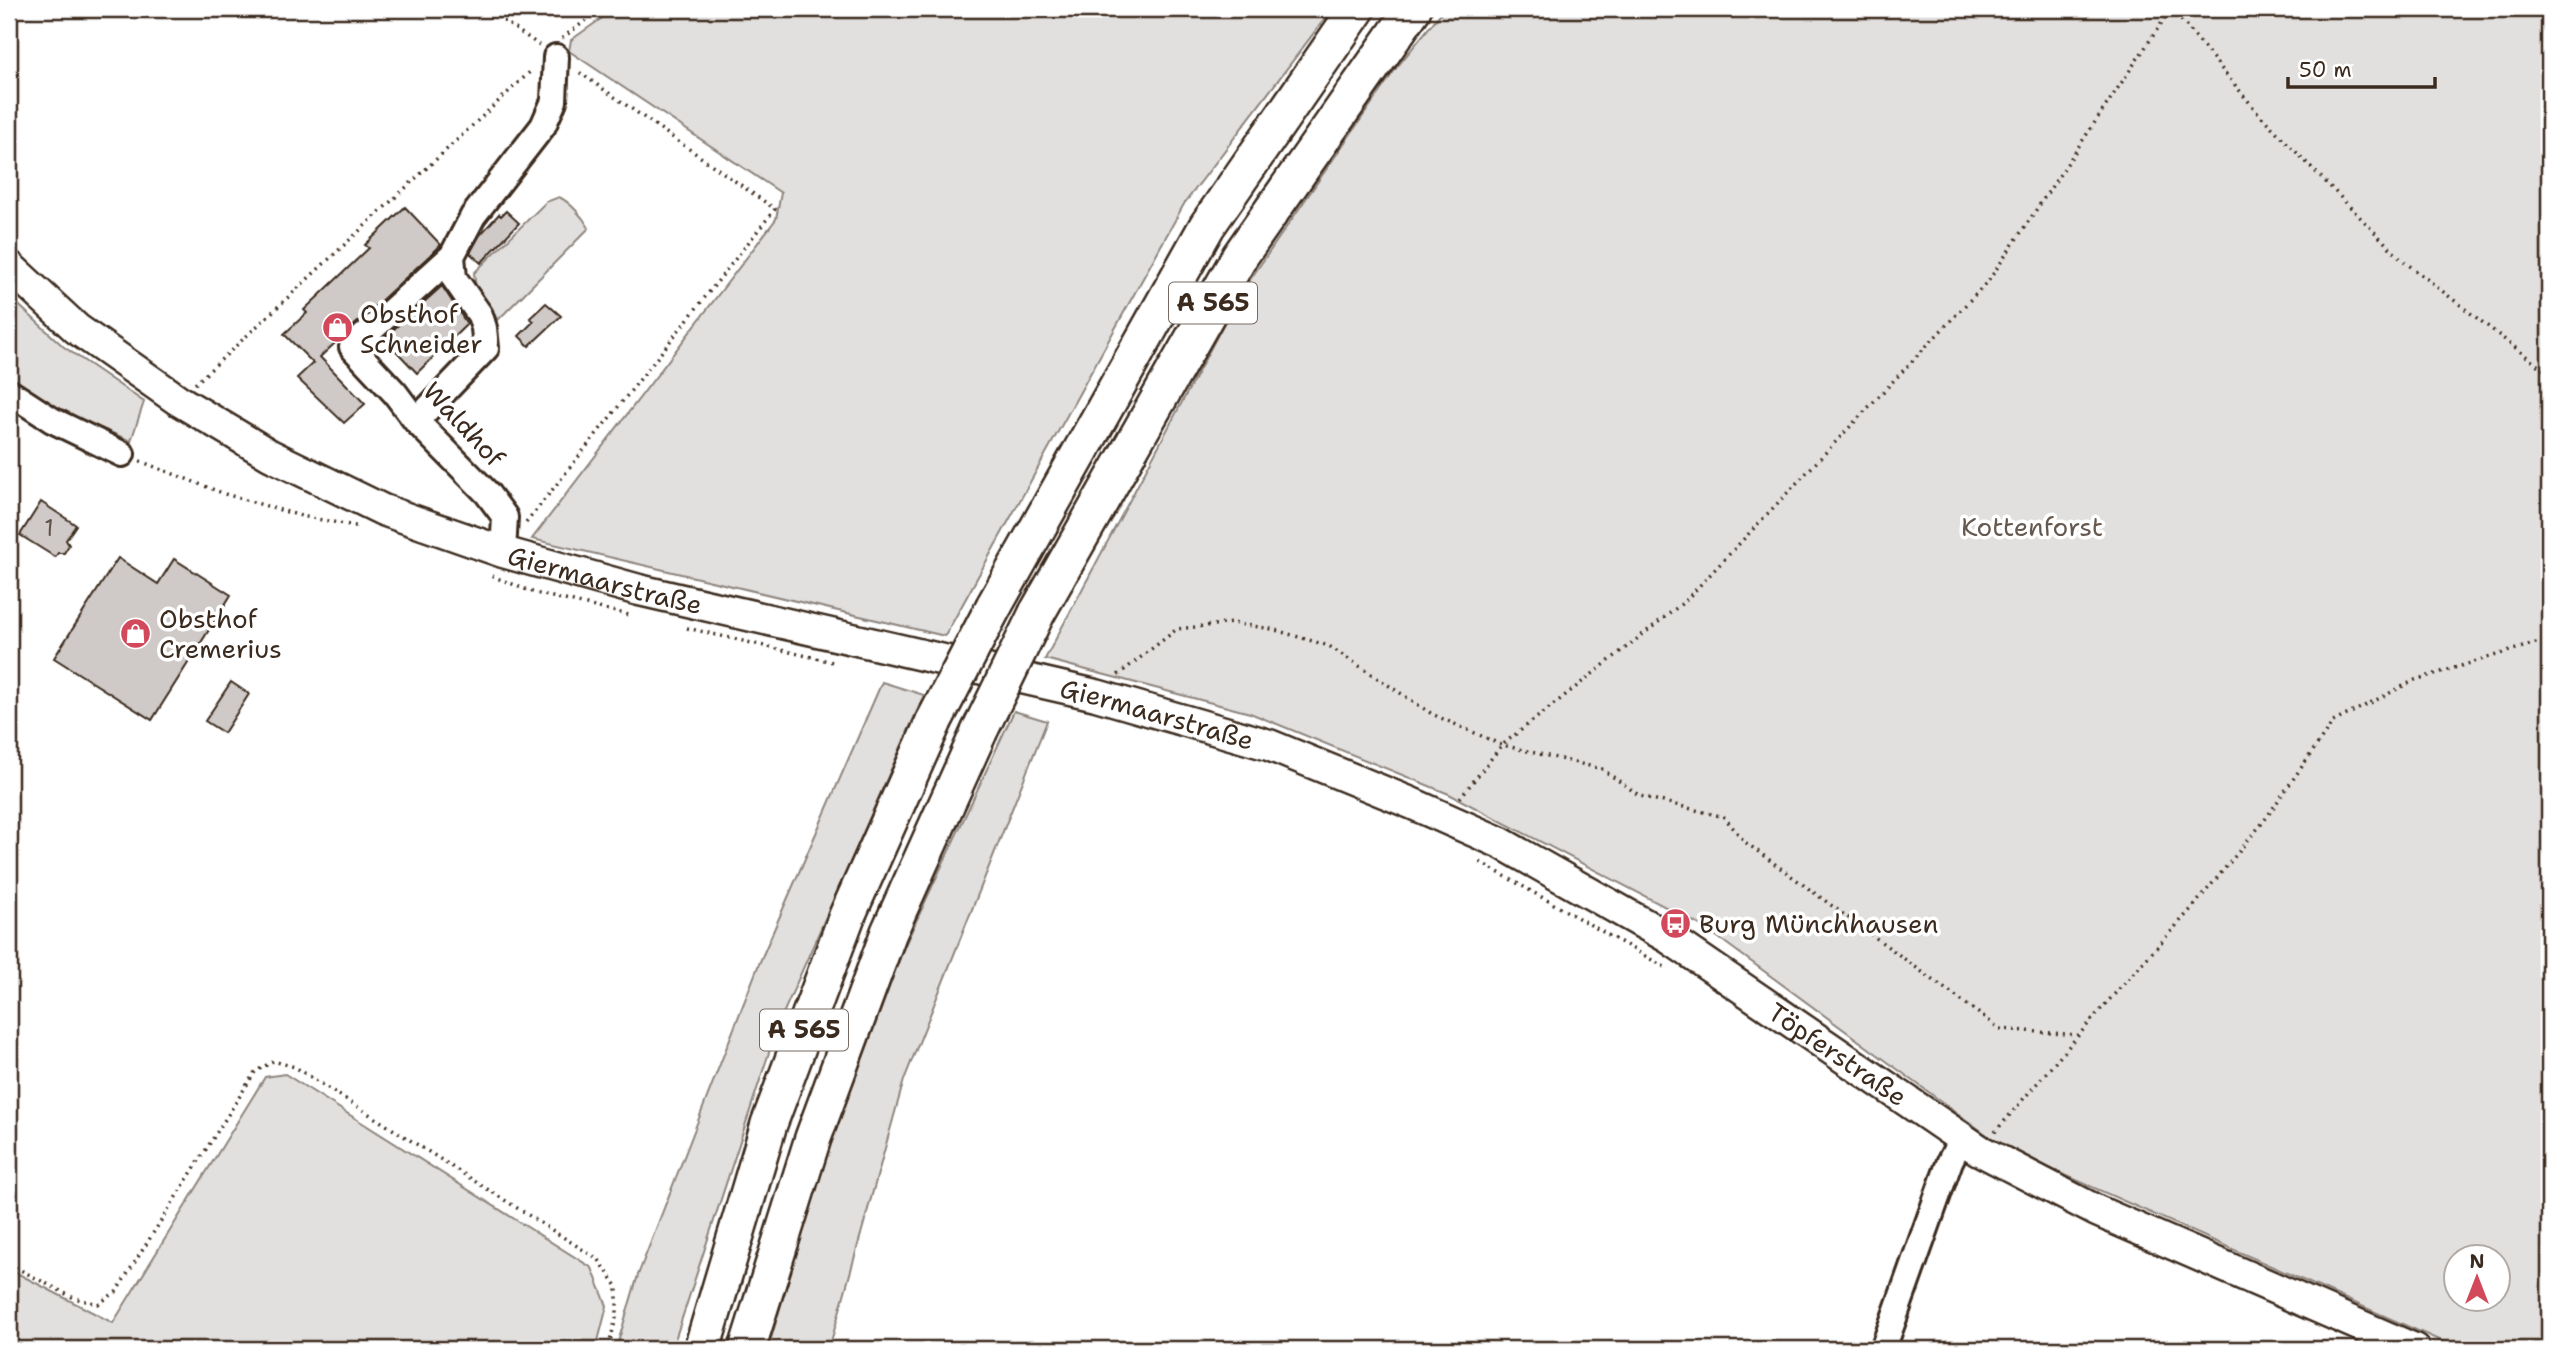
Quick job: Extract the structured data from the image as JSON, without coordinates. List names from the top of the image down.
{
  "streets": {
    "highway": ["A 565"],
    "main road": ["Giermaarstraße", "Töpferstraße"],
    "lane": ["Waldhof"]
  },
  "crossings": [
    ["Waldhof", "Giermaarstraße"],
    ["Giermaarstraße", "Töpferstraße"]
  ],
  "parks": ["Kottenforst"],
  "places": {
    "shop": ["Obsthof Schneider", "Obsthof Cremerius"],
    "bus stop": ["Burg Münchhausen"]
  },
  "house_numbers": ["1"],
  "scale_bar": "50 m",
  "north": "top"
}
